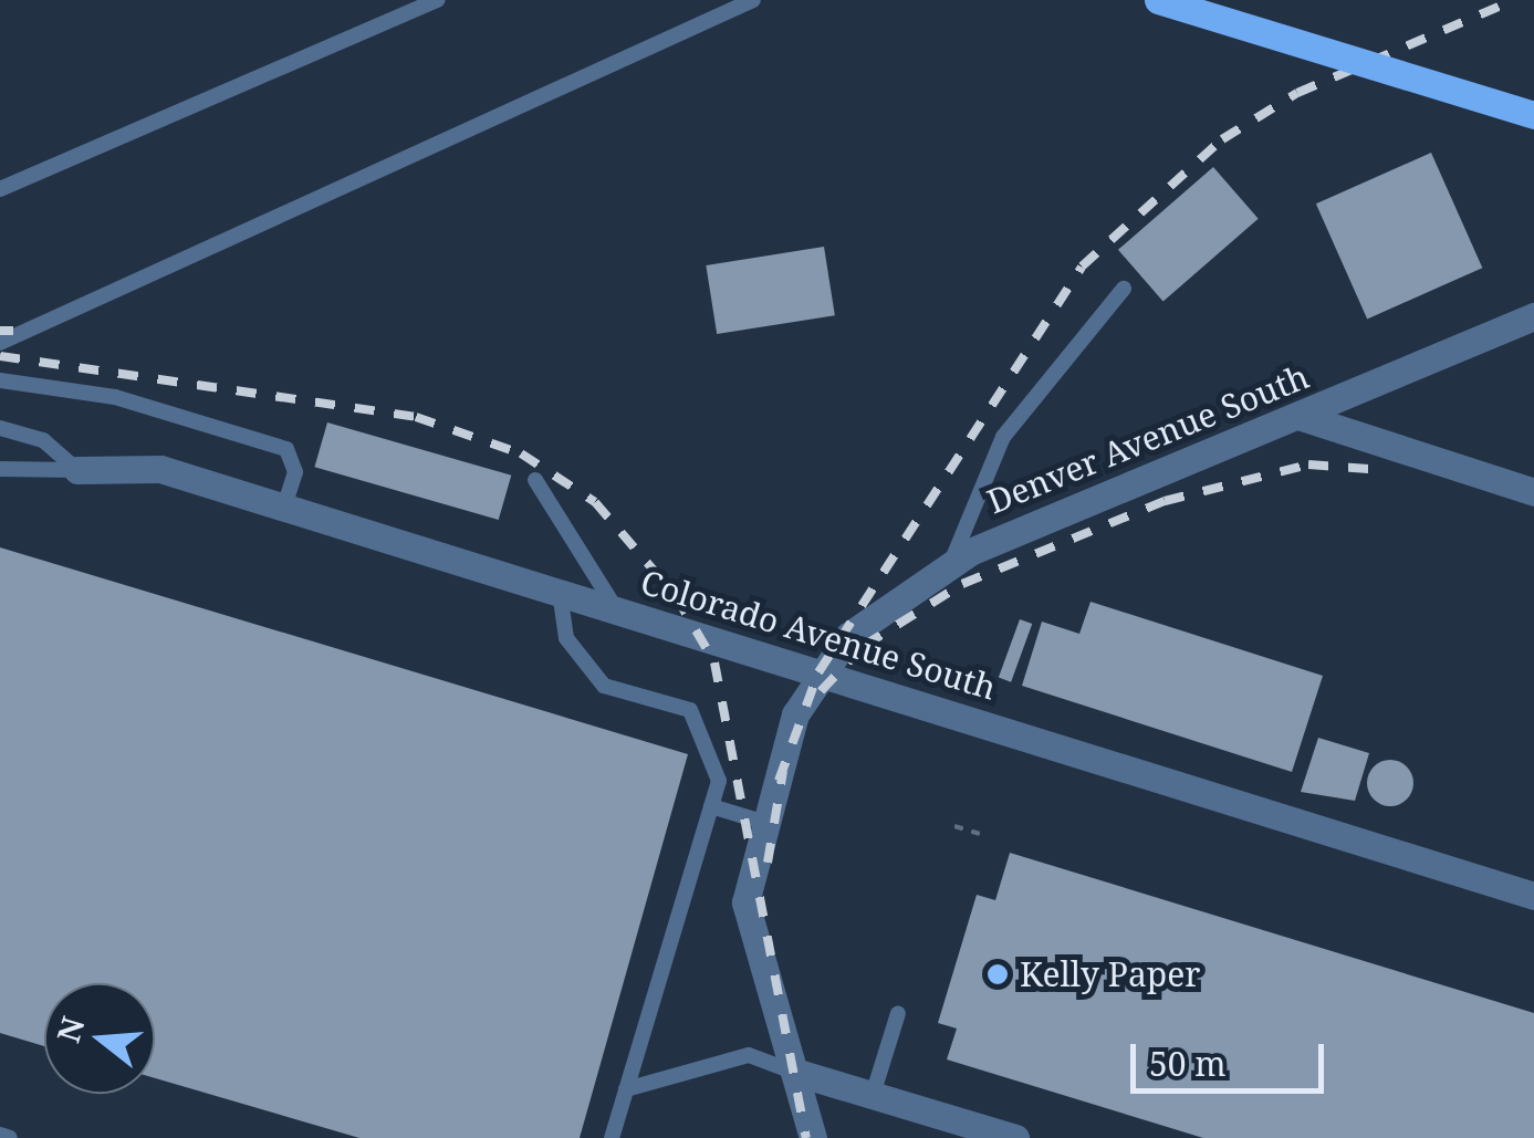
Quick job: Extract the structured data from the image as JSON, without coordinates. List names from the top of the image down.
{
  "streets": {
    "street": ["Denver Avenue South", "Colorado Avenue South"]
  },
  "crossings": [
    ["Denver Avenue South", "Colorado Avenue South"]
  ],
  "places": ["Kelly Paper"],
  "scale_bar": "50 m",
  "north": "left"
}
